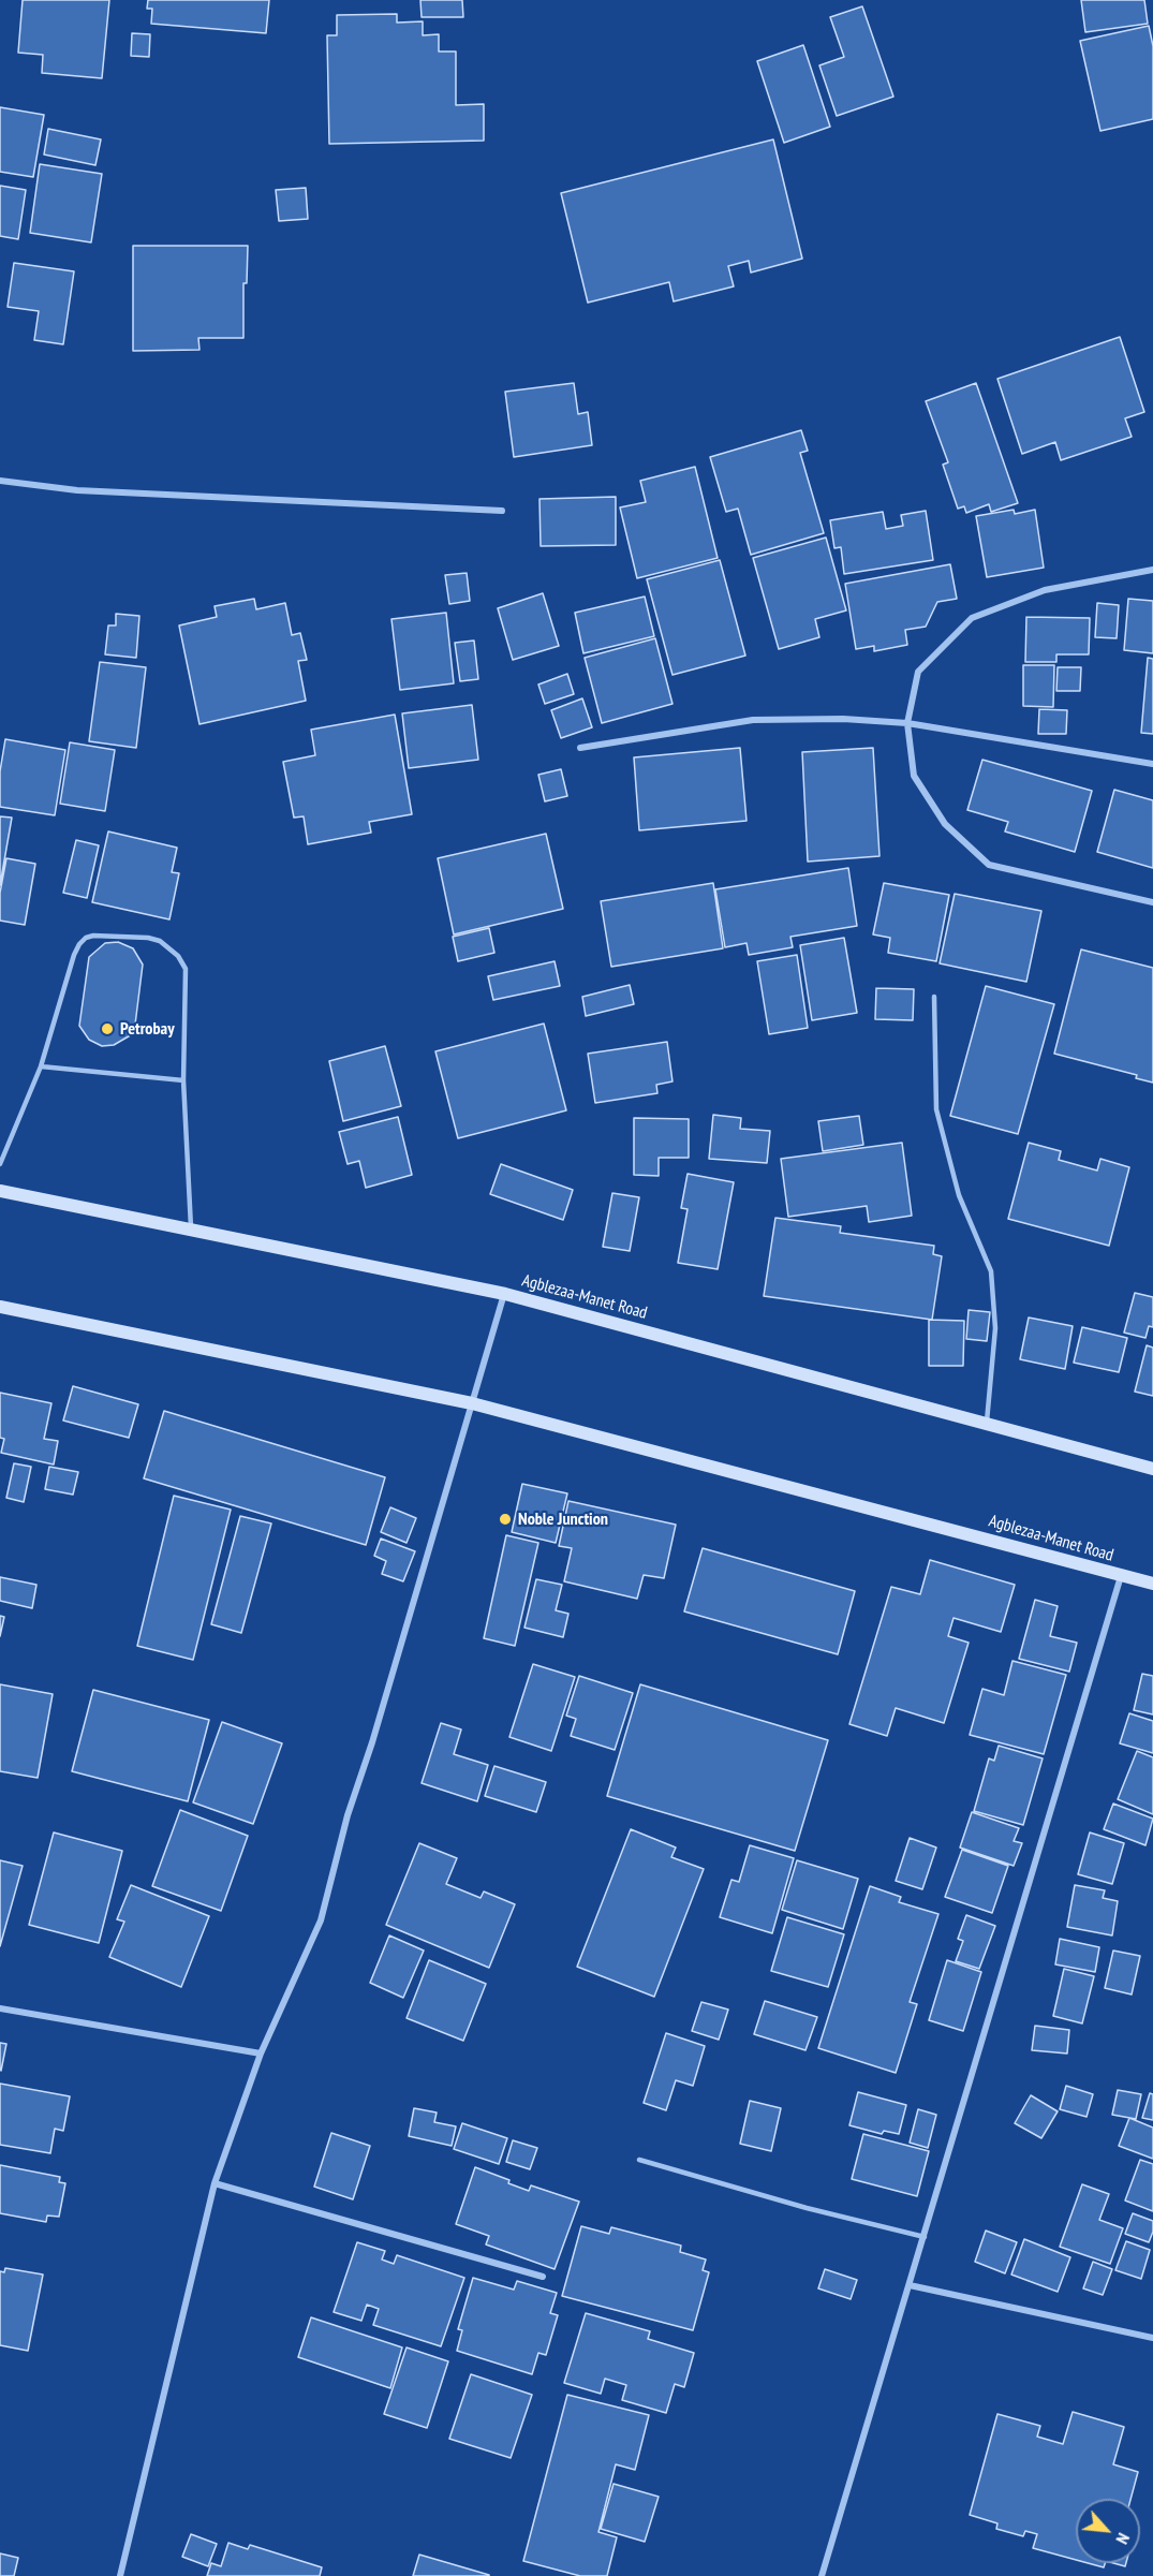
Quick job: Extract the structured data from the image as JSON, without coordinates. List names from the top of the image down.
{
  "streets": {
    "main road": ["Agblezaa-Manet Road"]
  },
  "places": ["Petrobay", "Noble Junction"],
  "north": "bottom right"
}
